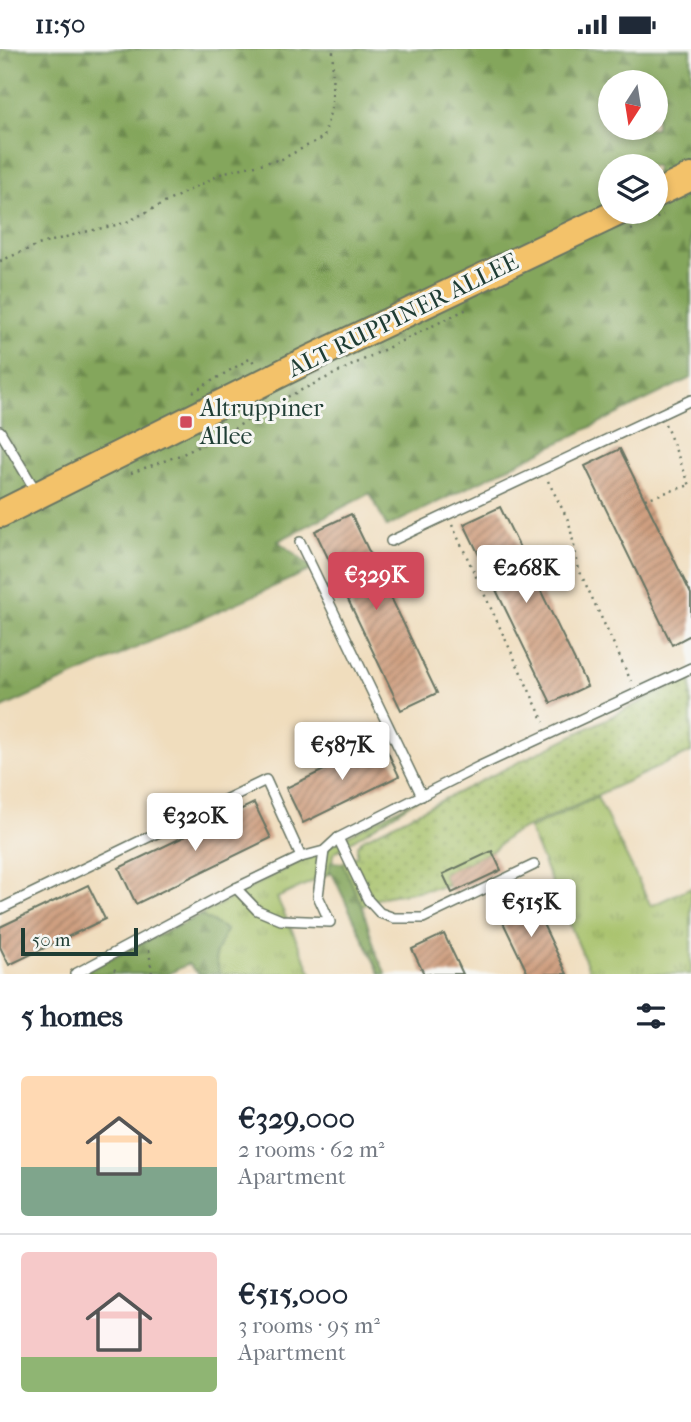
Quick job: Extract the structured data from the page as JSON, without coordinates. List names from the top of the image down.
{
  "streets": {
    "main road": ["ALT RUPPINER ALLEE"]
  },
  "places": {
    "transit": ["Altruppiner Allee"]
  },
  "scale_bar": "50 m",
  "north": "bottom",
  "page": {
    "status": "11:50",
    "price": [
      "€268K",
      "€329K",
      "€587K",
      "€320K",
      "€515K"
    ],
    "scale": "50 m",
    "heading": "5 homes",
    "list": [
      {
        "name": "€329,000",
        "note": "2 rooms · 62 m² · Apartment"
      },
      {
        "name": "€515,000",
        "note": "3 rooms · 95 m² · Apartment"
      }
    ]
  }
}
